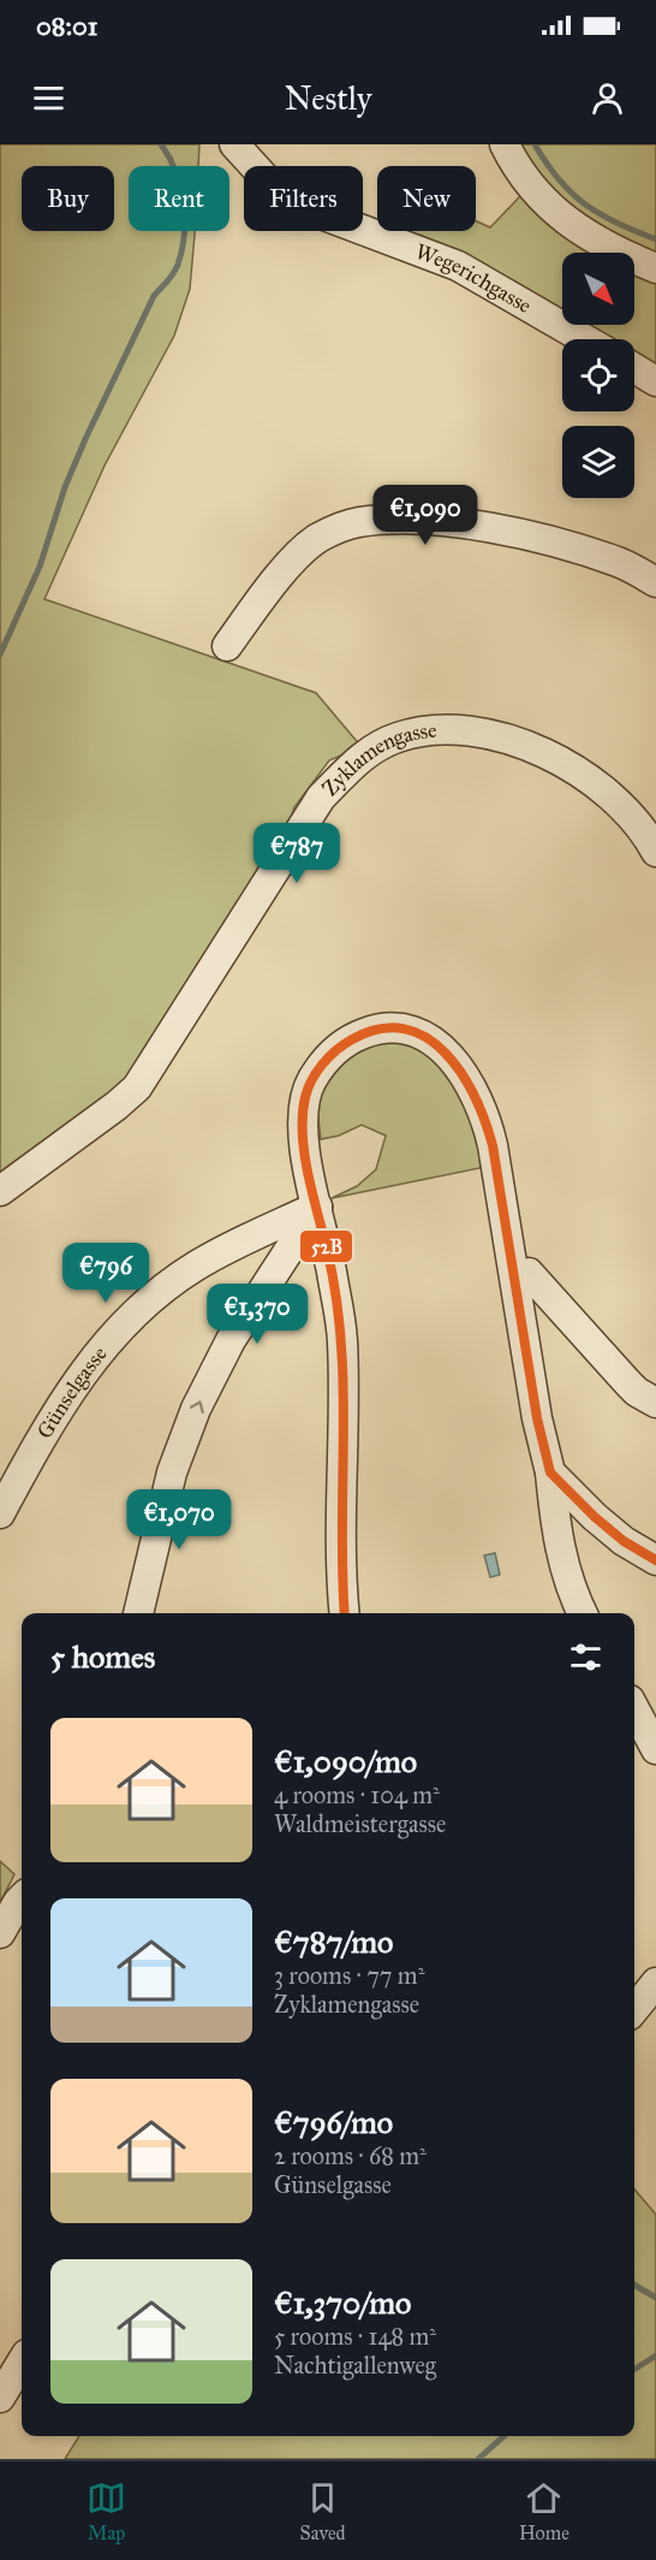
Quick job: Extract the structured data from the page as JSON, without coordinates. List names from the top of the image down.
{
  "streets": {
    "street": ["Wegerichgasse", "Zyklamengasse", "Günselgasse"]
  },
  "lines": ["transit line 52B"],
  "north": "bottom right",
  "page": {
    "status": "08:01",
    "header": "Nestly",
    "chip": [
      "Buy",
      "Rent",
      "Filters",
      "New"
    ],
    "price": [
      "€1,090",
      "€787",
      "€796",
      "€1,370",
      "€1,070"
    ],
    "heading": "5 homes",
    "list": [
      {
        "name": "€1,090/mo",
        "note": "4 rooms · 104 m² · Waldmeistergasse"
      },
      {
        "name": "€787/mo",
        "note": "3 rooms · 77 m² · Zyklamengasse"
      },
      {
        "name": "€796/mo",
        "note": "2 rooms · 68 m² · Günselgasse"
      },
      {
        "name": "€1,370/mo",
        "note": "5 rooms · 148 m² · Nachtigallenweg"
      }
    ],
    "tabs": ["Map", "Saved", "Home"]
  }
}
